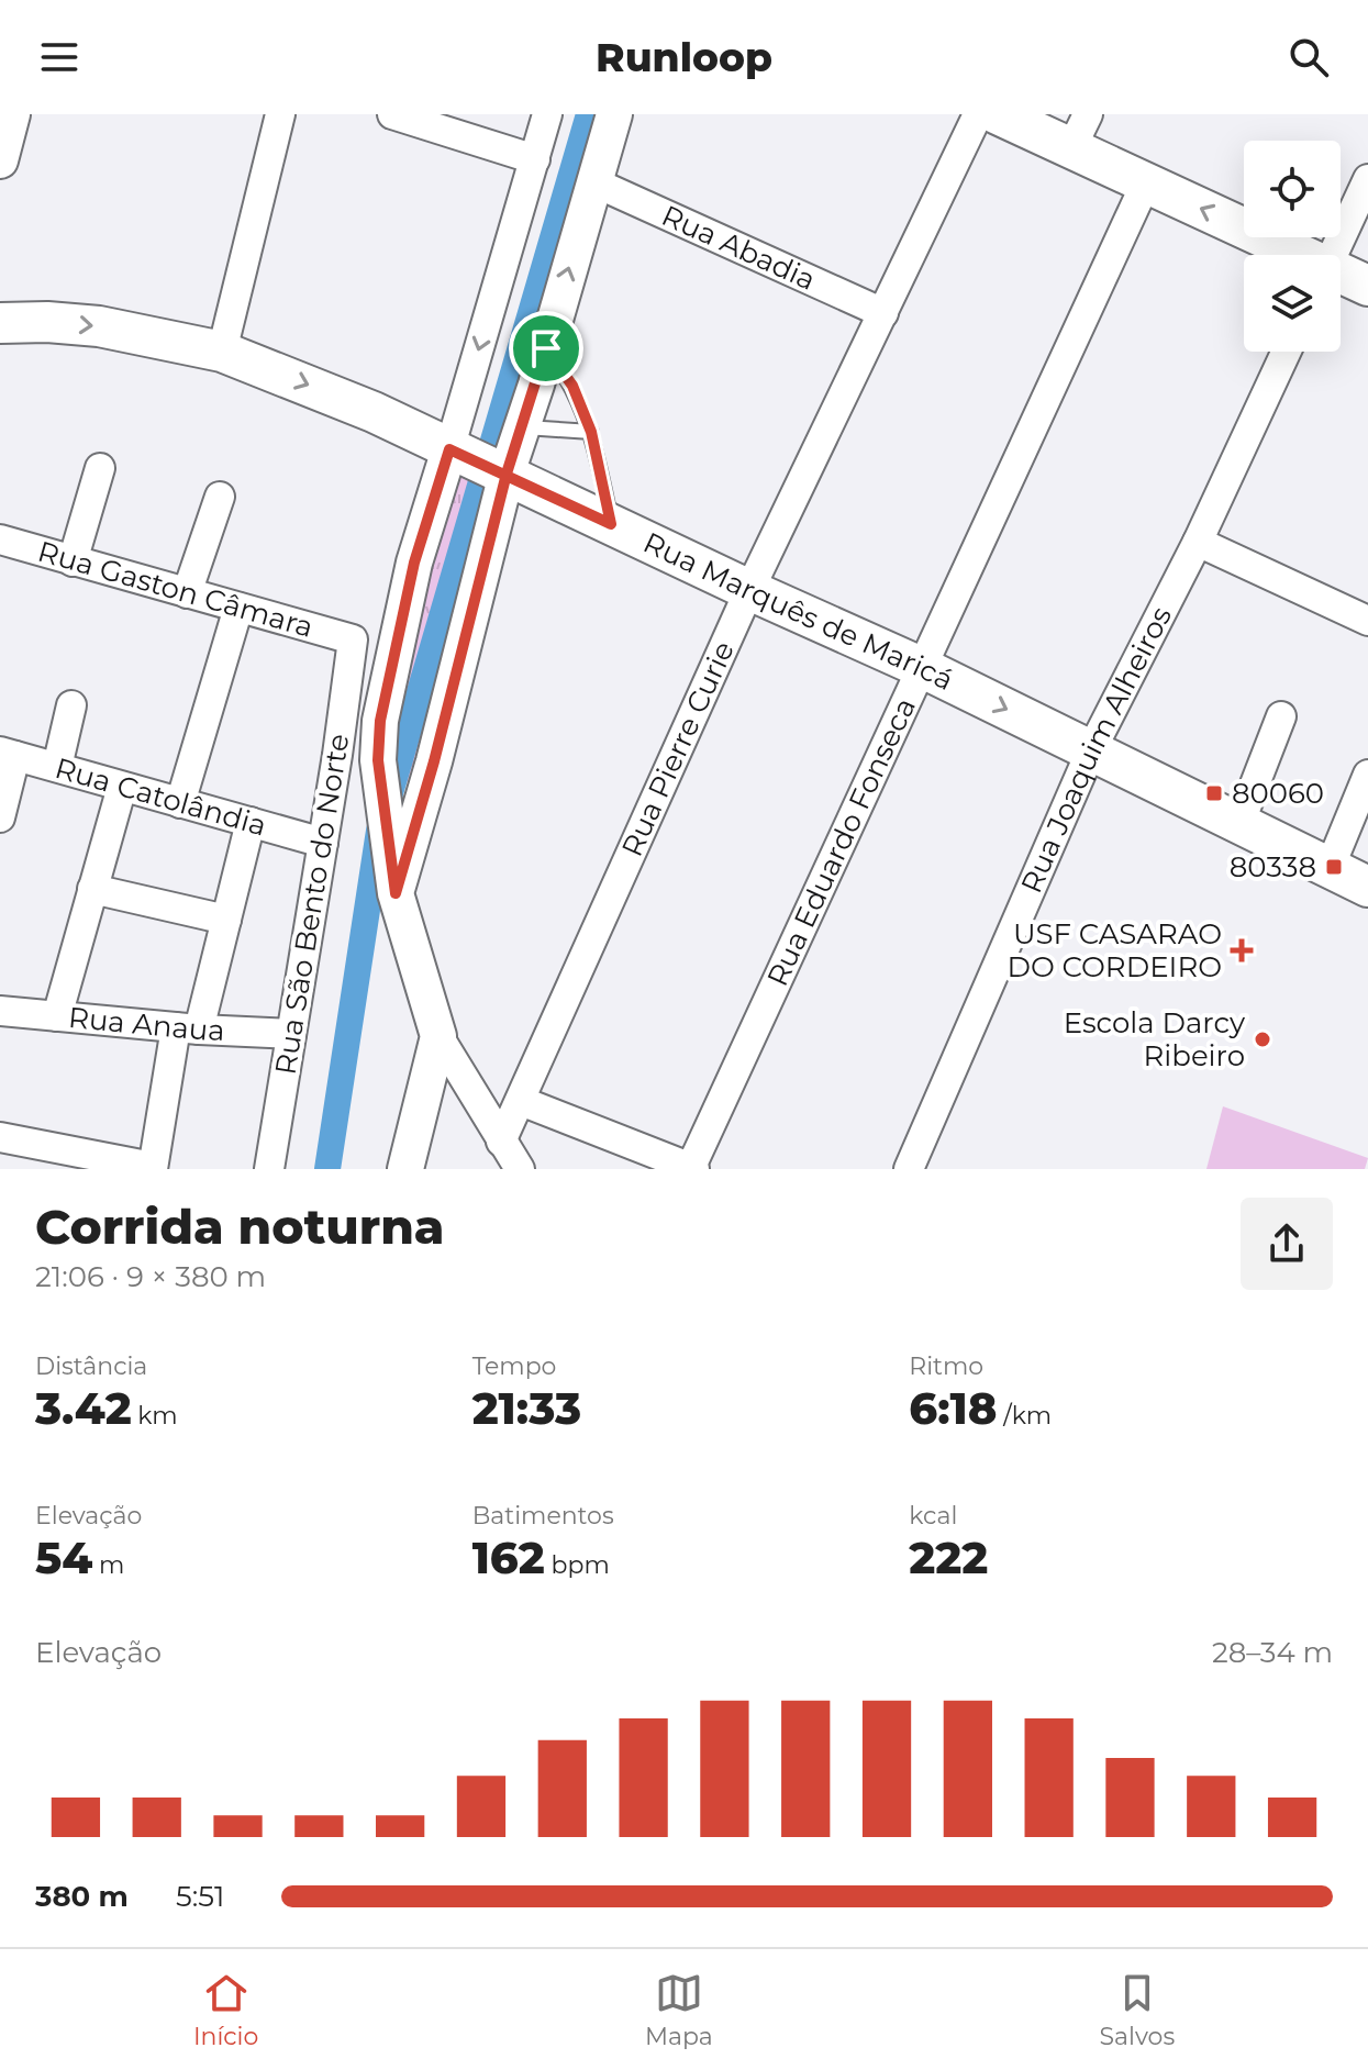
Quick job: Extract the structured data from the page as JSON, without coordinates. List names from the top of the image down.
{
  "streets": {
    "main road": ["Rua Marquês de Maricá"],
    "street": [
      "Rua Abadia",
      "Rua Gaston Câmara",
      "Rua Pierre Curie",
      "Rua Joaquim Alheiros",
      "Rua Catolândia",
      "Rua Eduardo Fonseca",
      "Rua São Bento do Norte",
      "Rua Anaua"
    ]
  },
  "crossings": [
    ["Rua Abadia", "Rua Pierre Curie"],
    ["Rua Gaston Câmara", "Rua São Bento do Norte"],
    ["Rua Marquês de Maricá", "Rua Pierre Curie"],
    ["Rua Marquês de Maricá", "Rua Joaquim Alheiros"],
    ["Rua Marquês de Maricá", "Rua Eduardo Fonseca"],
    ["Rua Catolândia", "Rua São Bento do Norte"],
    ["Rua São Bento do Norte", "Rua Anaua"]
  ],
  "one_way": ["Rua Marquês de Maricá"],
  "places": {
    "transit": ["80060", "80338"],
    "health": ["USF CASARAO DO CORDEIRO"],
    "other": ["Escola Darcy Ribeiro"]
  },
  "page": {
    "header": "Runloop",
    "heading": ["Corrida noturna", "21:06 · 9 × 380 m"],
    "stats": [
      ["Distância", "3.42 km"],
      ["Tempo", "21:33"],
      ["Ritmo", "6:18 /km"],
      ["Elevação", "54 m"],
      ["Batimentos", "162 bpm"],
      ["kcal", "222"]
    ],
    "chart": ["Elevação", "28–34 m"],
    "list": [
      {
        "name": "380 m",
        "note": "5:51"
      }
    ],
    "tabs": ["Início", "Mapa", "Salvos"]
  }
}
